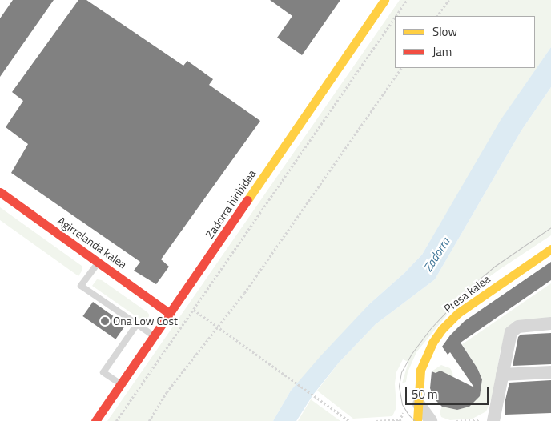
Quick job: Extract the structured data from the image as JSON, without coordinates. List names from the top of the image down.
{
  "streets": {
    "main road": ["Zadorra hiribidea", "Agirrelanda kalea", "Presa kalea"]
  },
  "crossings": [
    ["Zadorra hiribidea", "Agirrelanda kalea"]
  ],
  "water": ["Zadorra"],
  "places": ["Ona Low Cost"],
  "legend": ["Slow", "Jam"],
  "scale_bar": "50 m"
}
